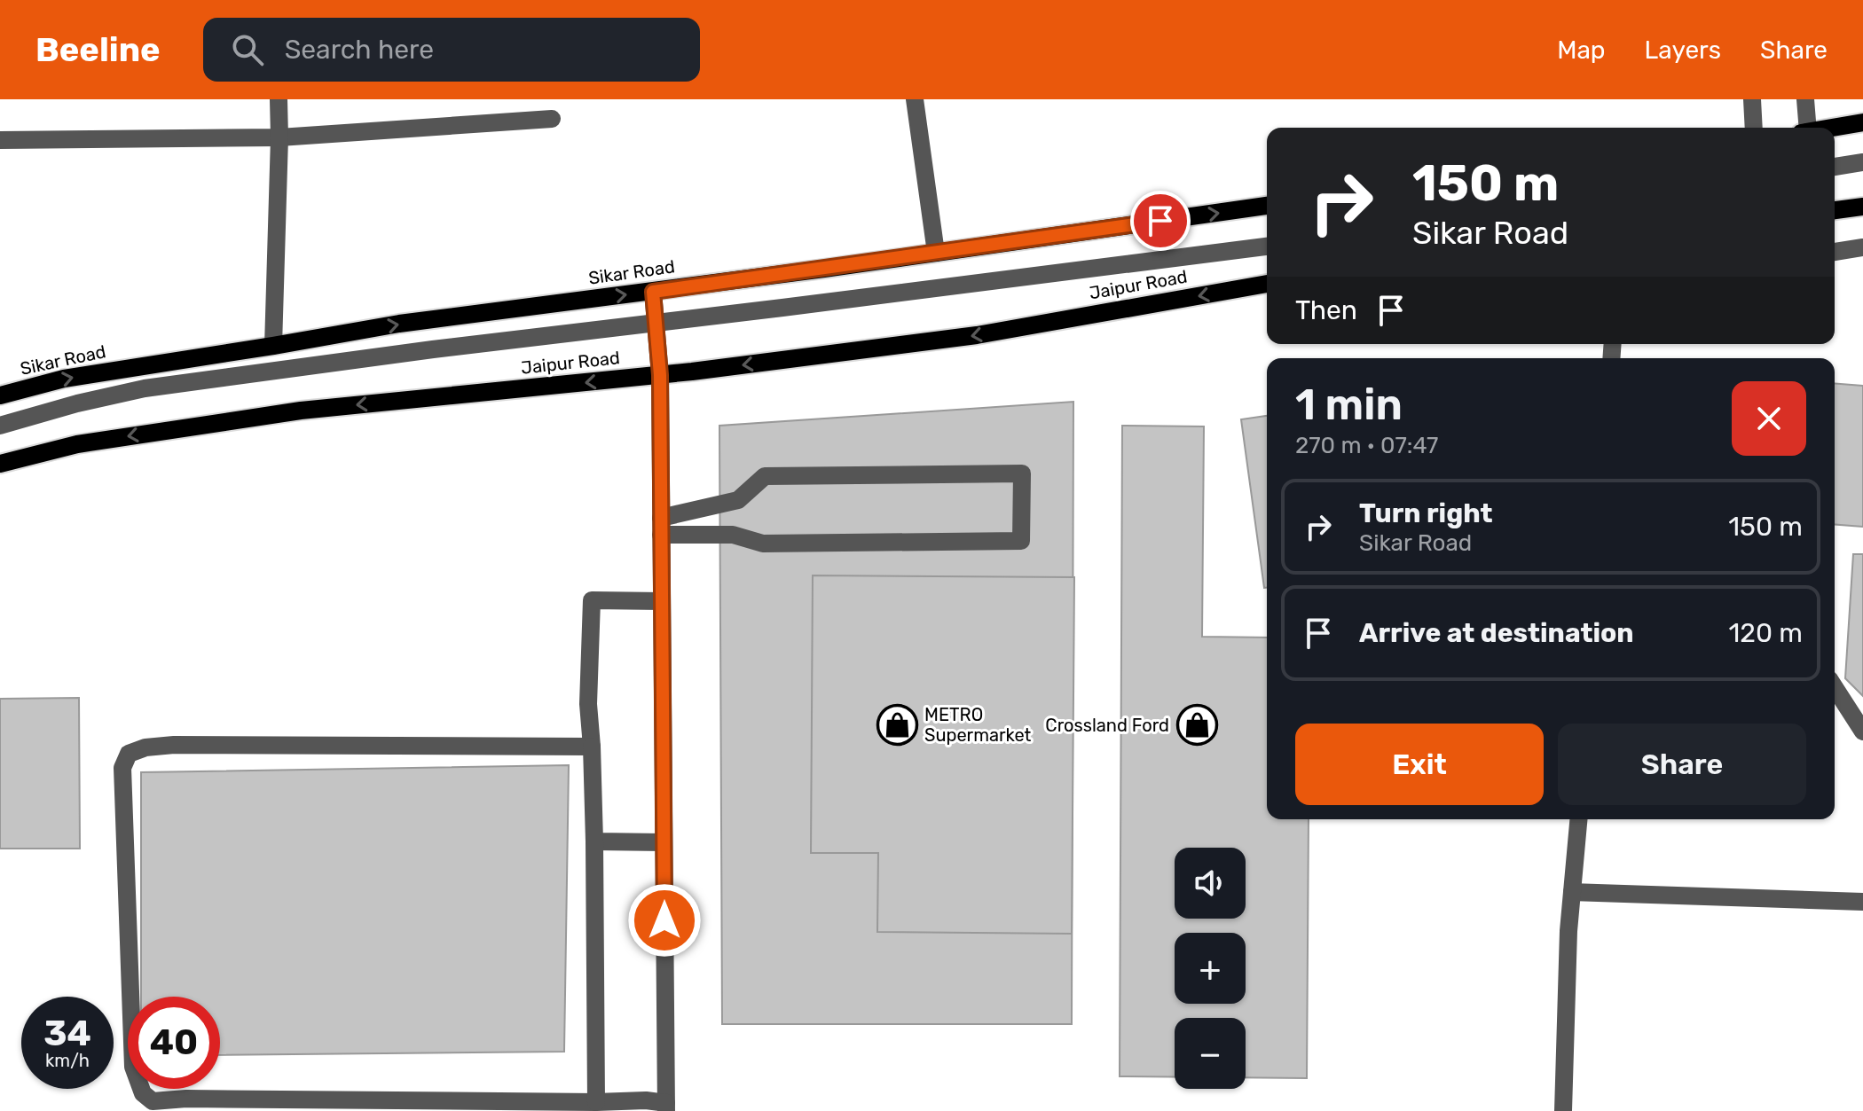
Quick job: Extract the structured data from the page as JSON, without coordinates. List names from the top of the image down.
{
  "streets": {
    "main road": ["Sikar Road", "Jaipur Road"]
  },
  "one_way": ["Sikar Road", "Jaipur Road"],
  "places": {
    "shop": ["METRO Supermarket", "Crossland Ford"]
  },
  "page": {
    "header": "Beeline",
    "search": "Search here",
    "nav": ["Map", "Layers", "Share"],
    "turn": ["150 m", "Sikar Road"],
    "then": "Then",
    "heading": ["1 min", "270 m · 07:47"],
    "list": [
      {
        "name": "Turn right",
        "note": "Sikar Road",
        "value": "150 m"
      },
      {
        "name": "Arrive at destination",
        "value": "120 m"
      }
    ],
    "buttons": ["Exit", "Share"],
    "map_buttons": ["+", "−"],
    "speed": "34 km/h",
    "limit": "40"
  }
}
